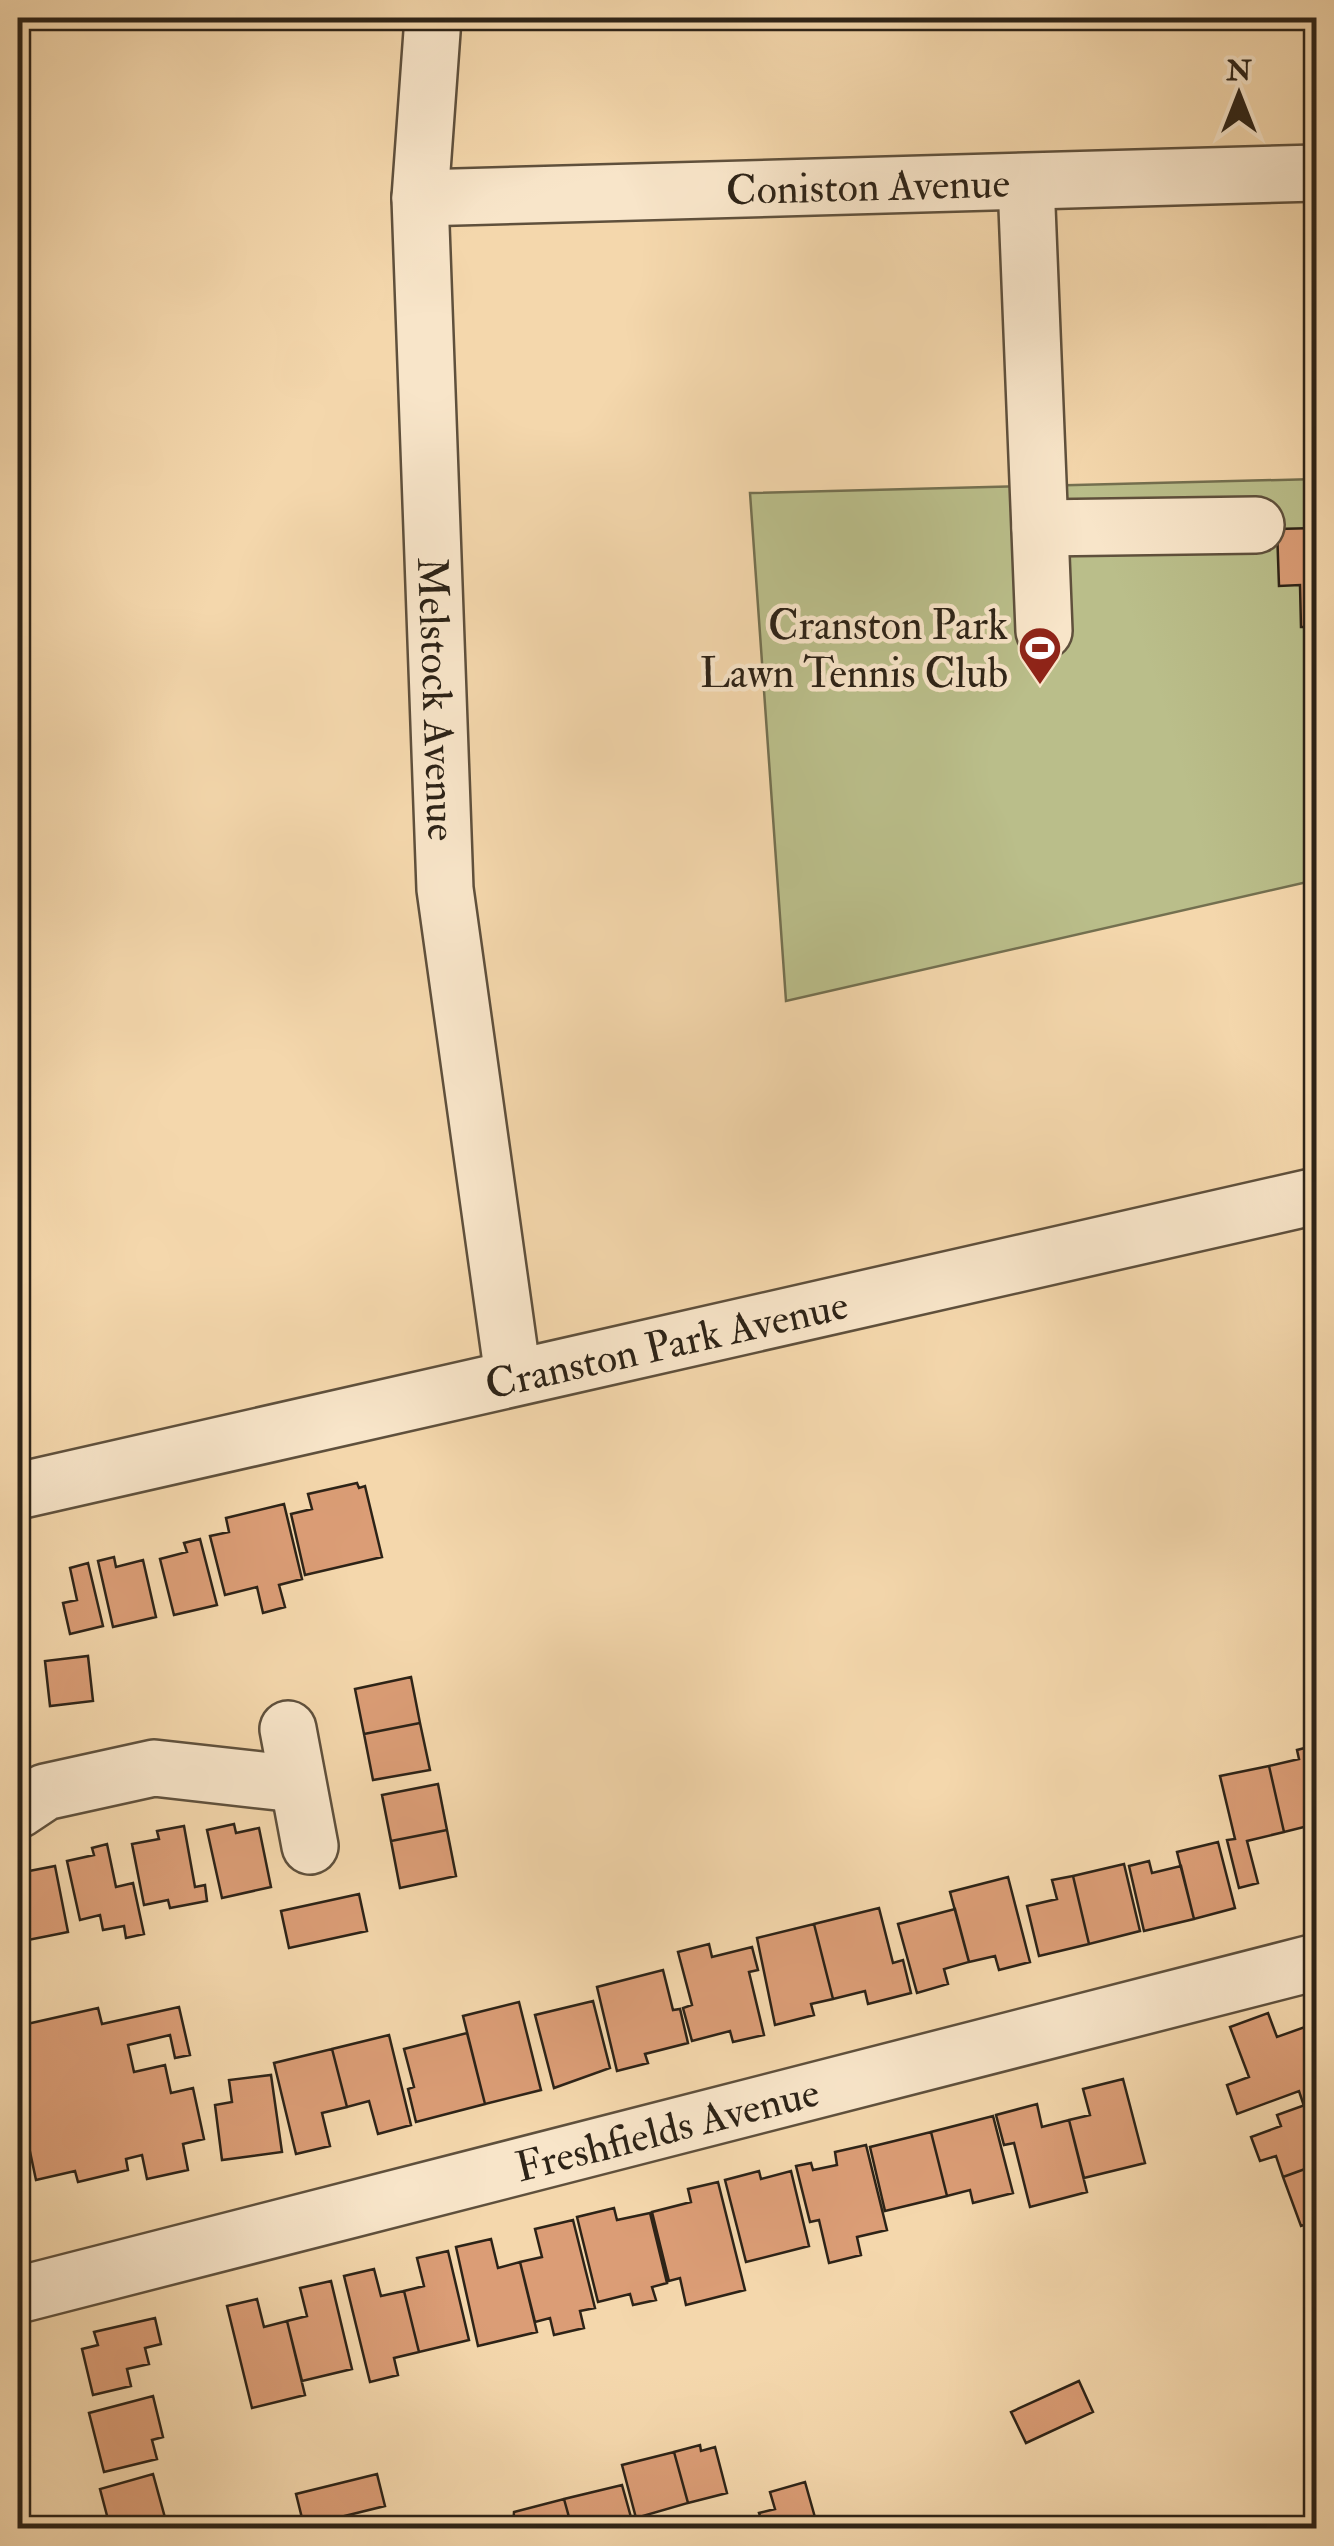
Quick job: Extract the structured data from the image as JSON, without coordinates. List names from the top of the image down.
{
  "streets": {
    "street": [
      "Coniston Avenue",
      "Melstock Avenue",
      "Cranston Park Avenue",
      "Freshfields Avenue"
    ]
  },
  "crossings": [
    ["Coniston Avenue", "Melstock Avenue"],
    ["Melstock Avenue", "Cranston Park Avenue"]
  ],
  "places": {
    "sports": ["Cranston Park Lawn Tennis Club"]
  },
  "north": "top"
}
